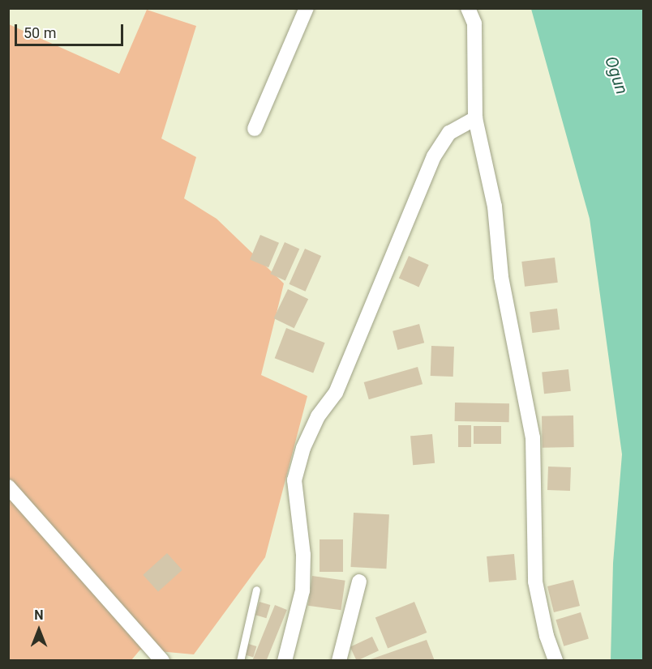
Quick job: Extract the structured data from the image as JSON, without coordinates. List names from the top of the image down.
{
  "water": ["Ogun"],
  "scale_bar": "50 m",
  "north": "top"
}
